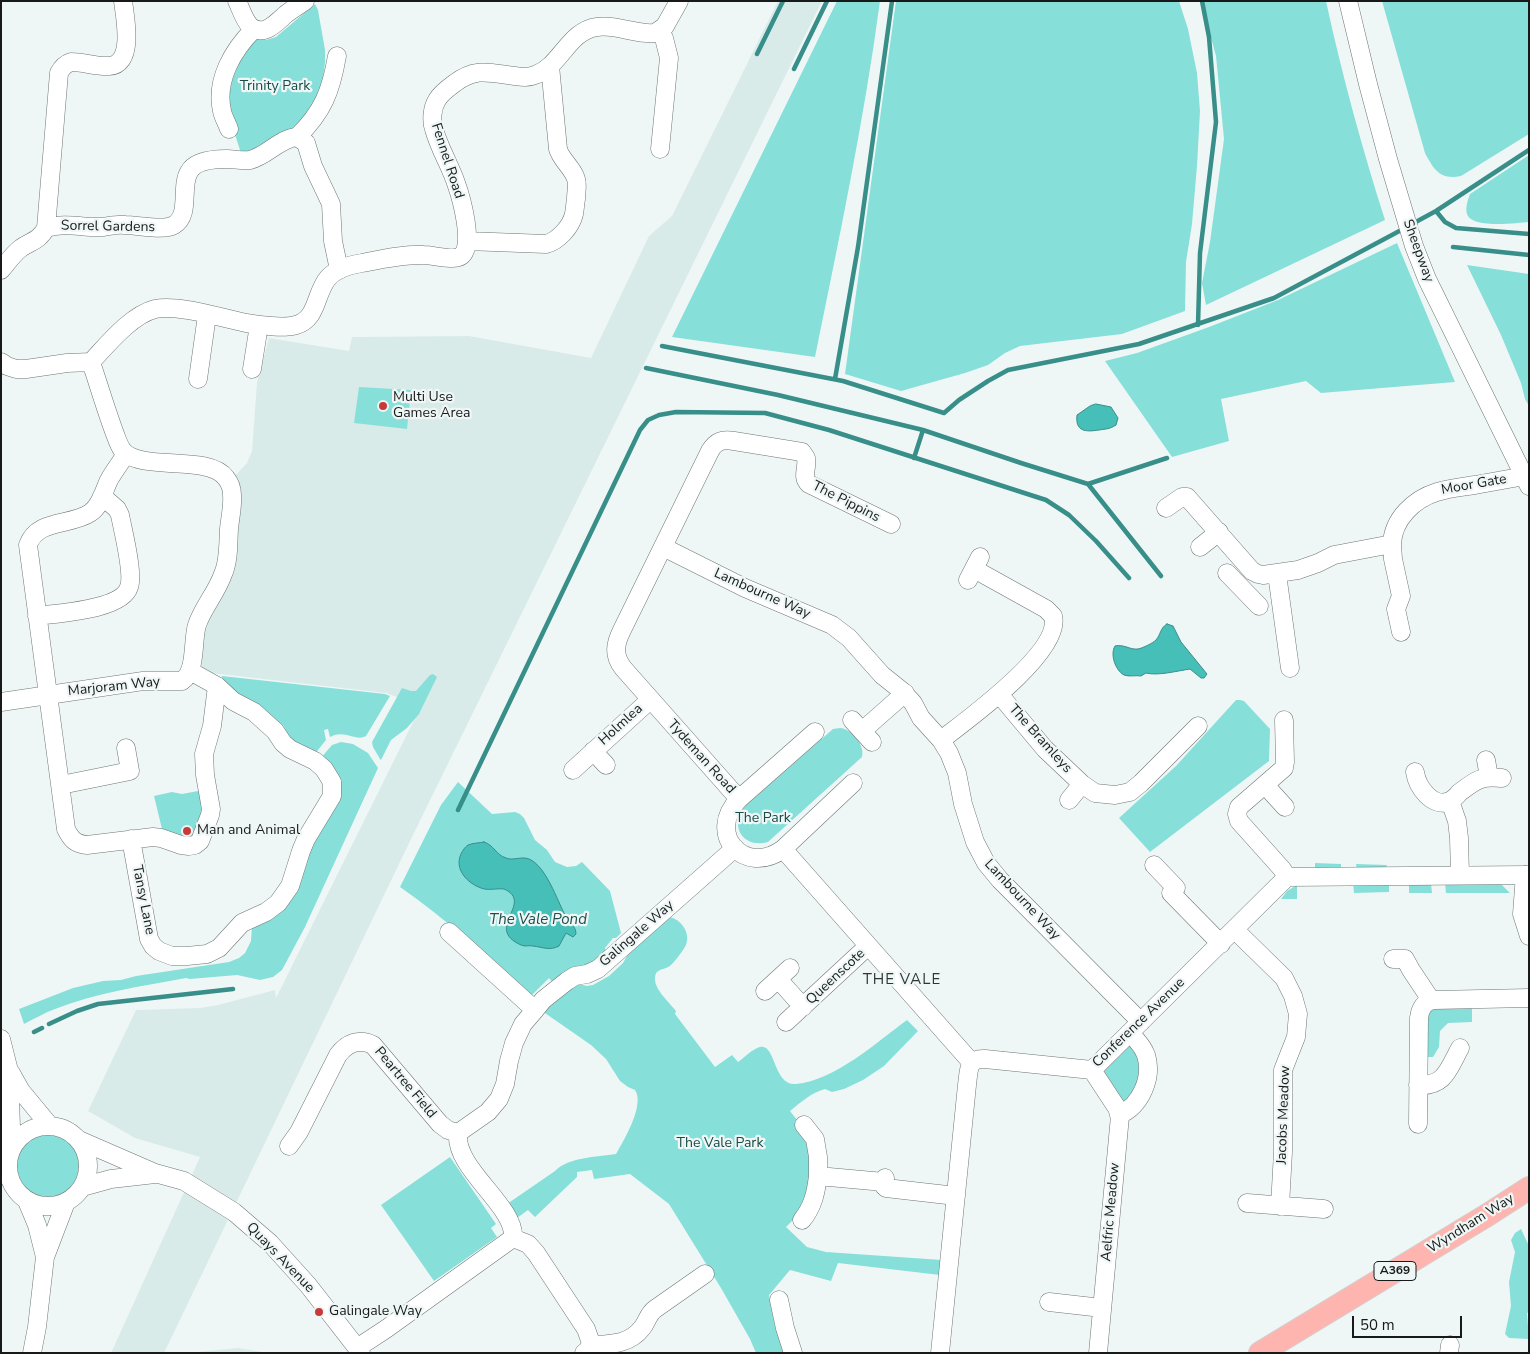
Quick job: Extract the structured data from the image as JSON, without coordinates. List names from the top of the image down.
{
  "streets": {
    "main road": ["Wyndham Way", "A369"],
    "street": [
      "Fennel Road",
      "Sorrel Gardens",
      "Sheepway",
      "Moor Gate",
      "The Pippins",
      "Lambourne Way",
      "Marjoram Way",
      "Holmlea",
      "The Bramleys",
      "Tydeman Road",
      "Tansy Lane",
      "Galingale Way",
      "Queenscote",
      "Conference Avenue",
      "Peartree Field",
      "Jacobs Meadow",
      "Aelfric Meadow",
      "Quays Avenue"
    ]
  },
  "crossings": [
    ["Sheepway", "Moor Gate"],
    ["The Pippins", "Tydeman Road"],
    ["Lambourne Way", "The Bramleys"],
    ["Lambourne Way", "Tydeman Road"],
    ["Lambourne Way", "Conference Avenue"],
    ["Marjoram Way", "Tansy Lane"],
    ["Holmlea", "Tydeman Road"],
    ["Tydeman Road", "Galingale Way"],
    ["Galingale Way", "Peartree Field"],
    ["Conference Avenue", "Jacobs Meadow"]
  ],
  "districts": ["THE VALE"],
  "water": ["The Vale Pond"],
  "parks": ["Trinity Park", "The Park", "The Vale Park"],
  "places": ["Multi Use Games Area", "Man and Animal", "Galingale Way"],
  "scale_bar": "50 m"
}
